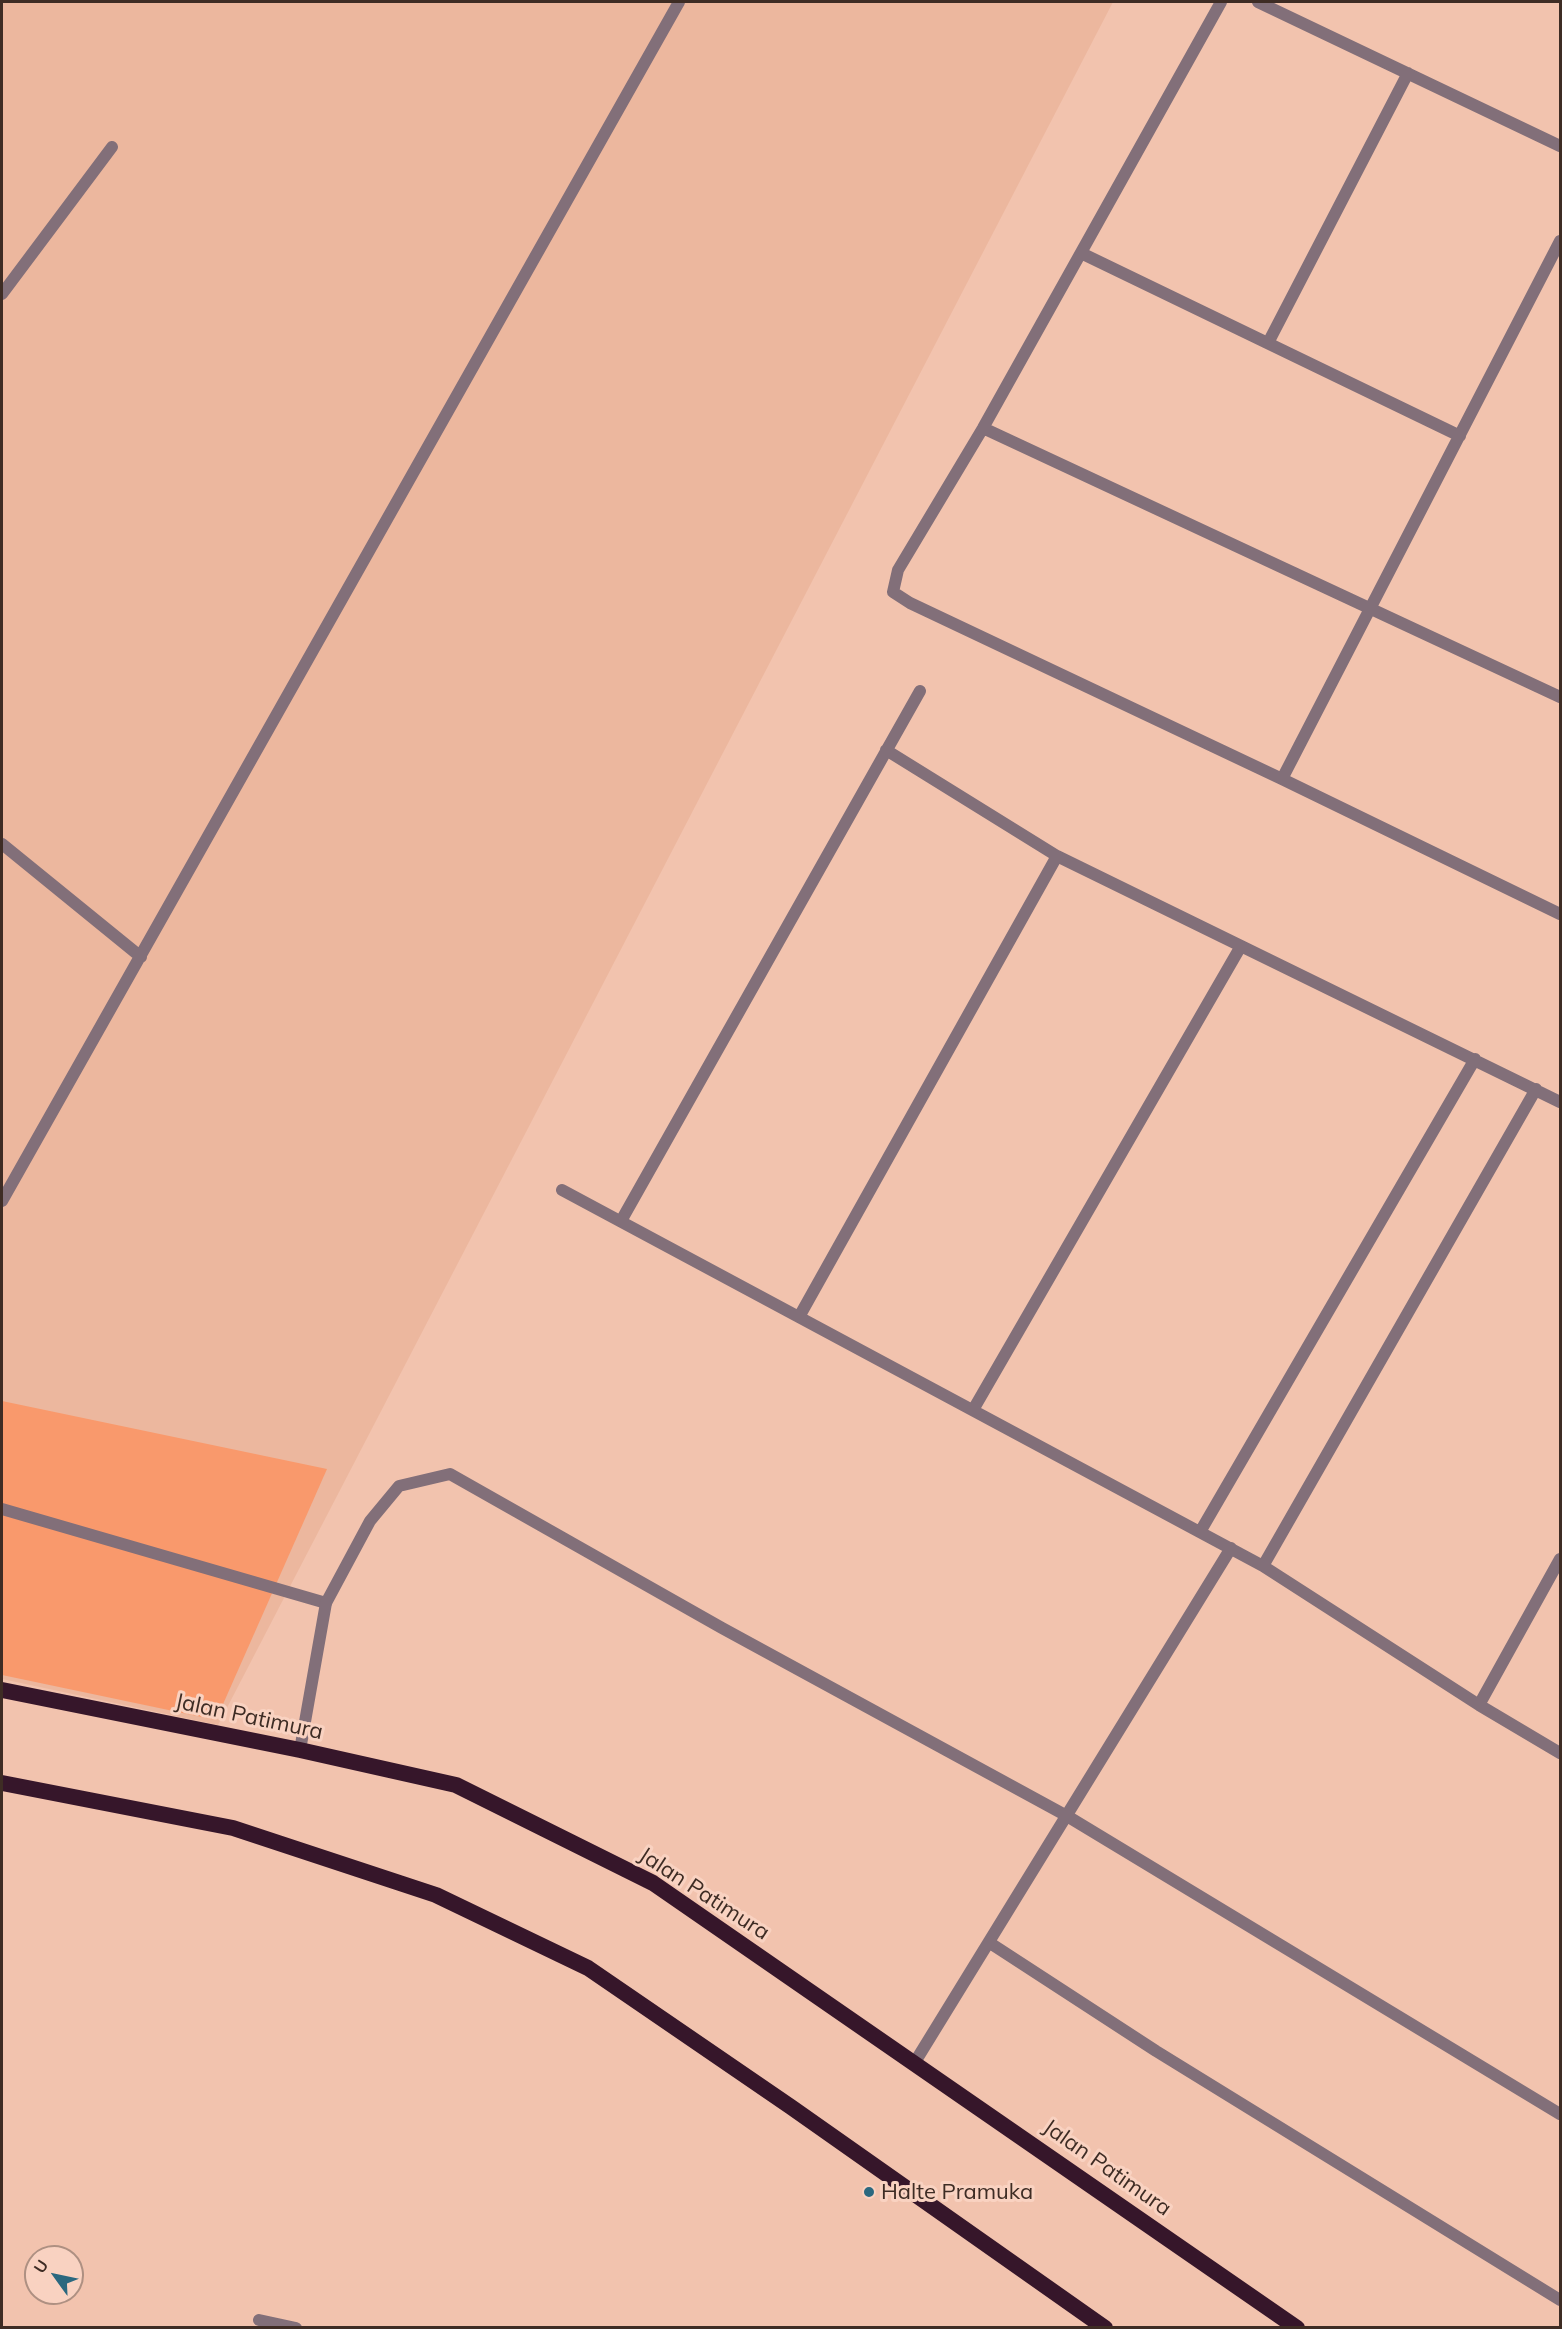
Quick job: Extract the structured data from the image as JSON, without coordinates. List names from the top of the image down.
{
  "streets": {
    "highway": ["Jalan Patimura"]
  },
  "places": ["Halte Pramuka"],
  "north": "top left"
}
